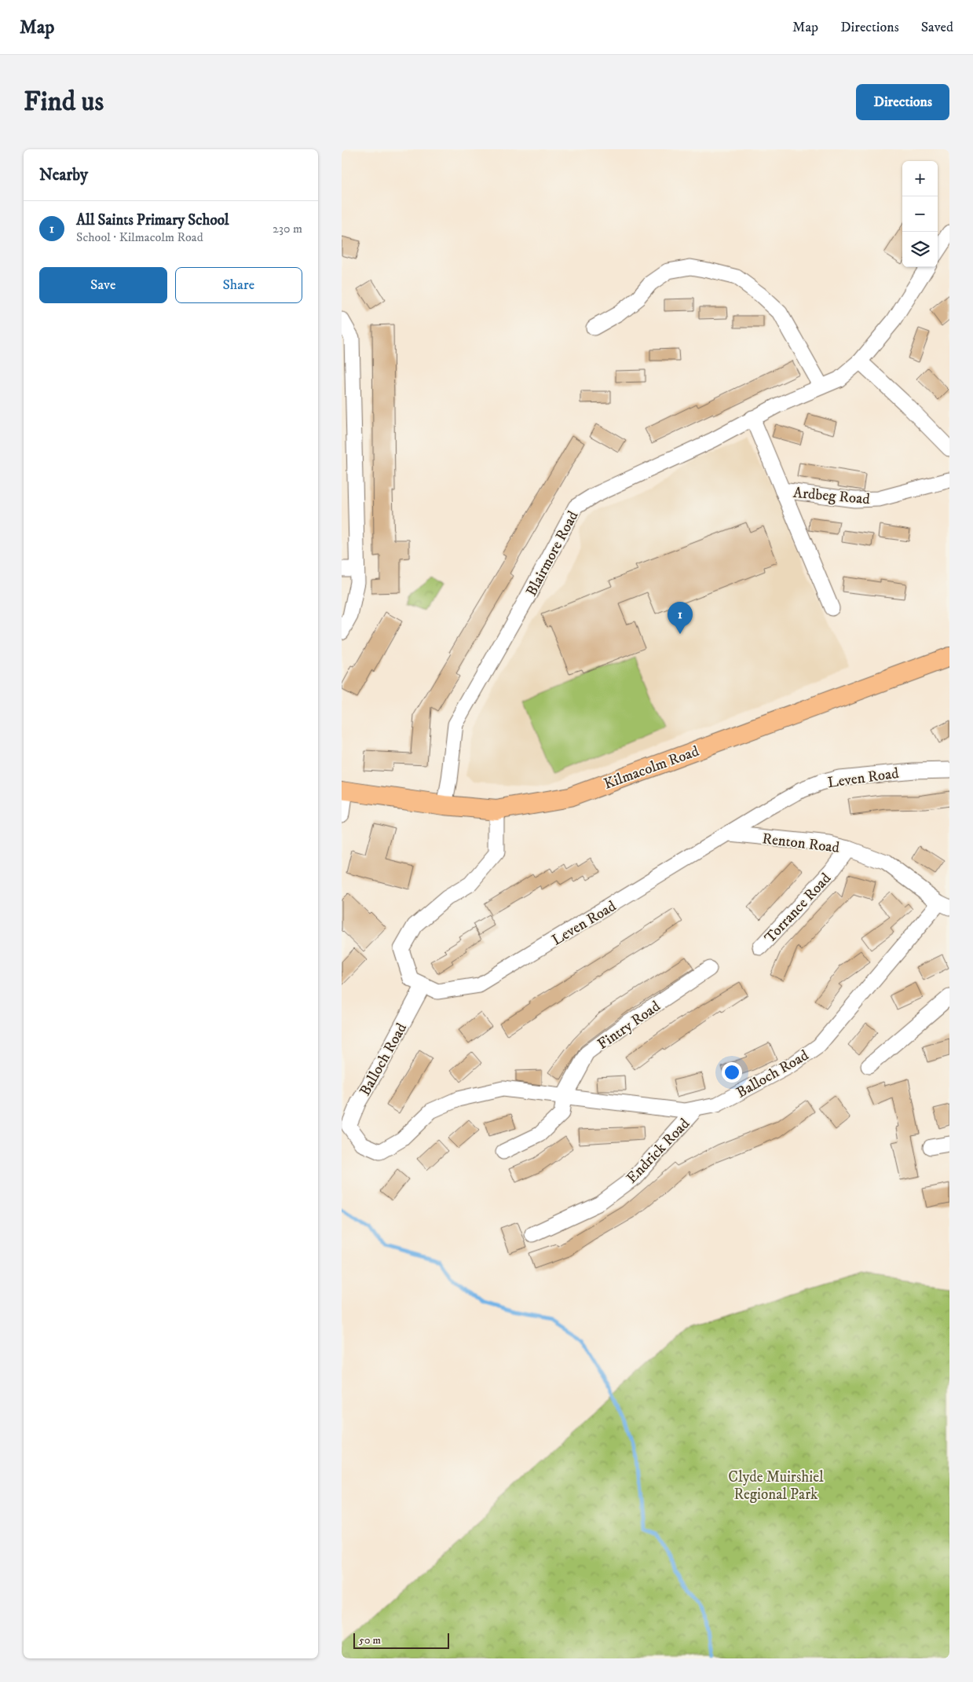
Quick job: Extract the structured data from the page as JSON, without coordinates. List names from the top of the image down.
{
  "streets": {
    "main road": ["Kilmacolm Road"],
    "street": [
      "Ardbeg Road",
      "Blairmore Road",
      "Leven Road",
      "Renton Road",
      "Torrance Road",
      "Fintry Road",
      "Balloch Road",
      "Endrick Road"
    ]
  },
  "crossings": [
    ["Ardbeg Road", "Blairmore Road"],
    ["Blairmore Road", "Kilmacolm Road"],
    ["Kilmacolm Road", "Leven Road"],
    ["Leven Road", "Renton Road"],
    ["Leven Road", "Balloch Road"],
    ["Renton Road", "Torrance Road"],
    ["Renton Road", "Balloch Road"],
    ["Fintry Road", "Balloch Road"],
    ["Balloch Road", "Endrick Road"]
  ],
  "parks": ["Clyde Muirshiel Regional Park"],
  "scale_bar": "50 m",
  "page": {
    "header": "Map",
    "nav": ["Map", "Directions", "Saved"],
    "buttons": [
      "Directions",
      ["Save", "Share"]
    ],
    "title": "Find us",
    "heading": "Nearby",
    "map_buttons": ["+", "−"],
    "list": [
      {
        "mark": "1",
        "name": "All Saints Primary School",
        "note": "School · Kilmacolm Road",
        "value": "230 m"
      }
    ],
    "pins": "1",
    "scale": "50 m"
  }
}
